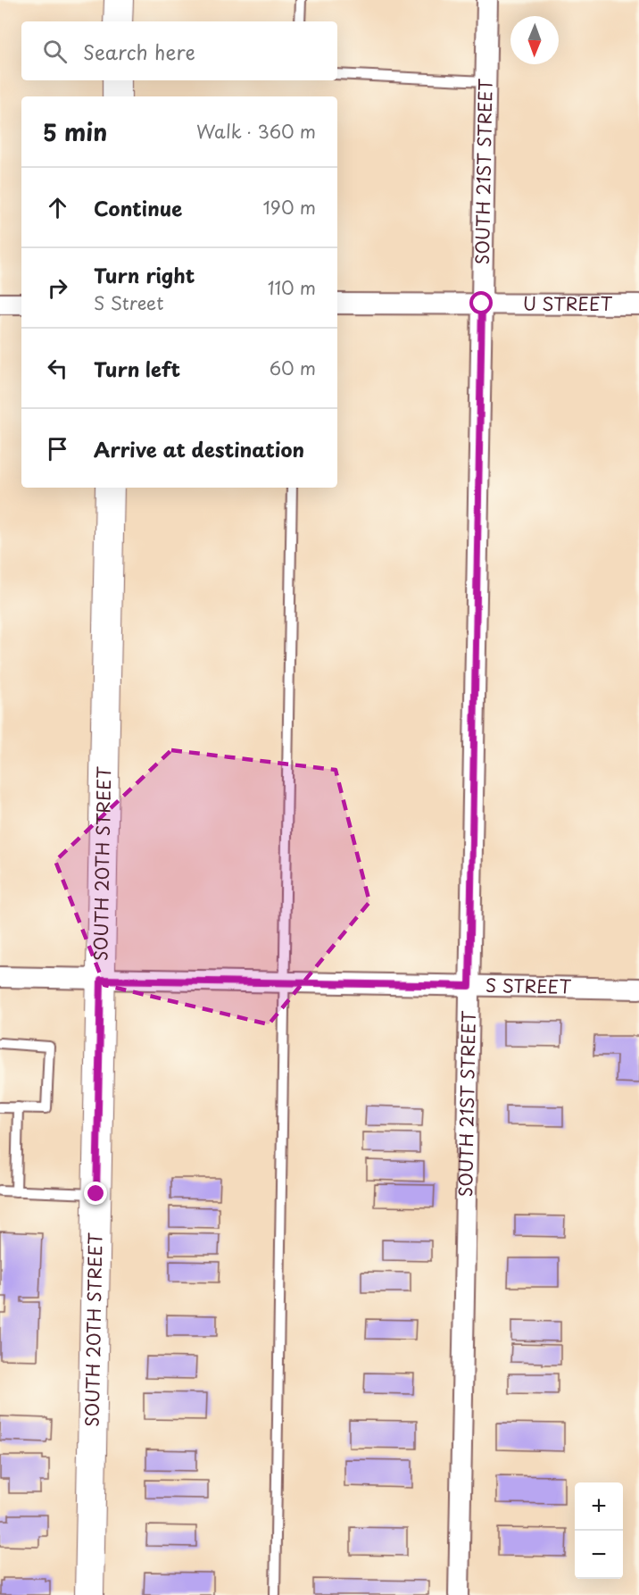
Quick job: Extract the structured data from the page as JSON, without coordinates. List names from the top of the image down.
{
  "streets": {
    "street": [
      "SOUTH 21ST STREET",
      "U STREET",
      "SOUTH 20TH STREET",
      "S STREET"
    ]
  },
  "crossings": [
    ["SOUTH 21ST STREET", "U STREET"],
    ["SOUTH 21ST STREET", "S STREET"],
    ["SOUTH 20TH STREET", "S STREET"]
  ],
  "north": "bottom",
  "page": {
    "search": "Search here",
    "heading": ["5 min", "Walk · 360 m"],
    "list": [
      ["Continue", "190 m"],
      ["Turn right", "S Street", "110 m"],
      ["Turn left", "60 m"],
      "Arrive at destination"
    ],
    "map_buttons": ["+", "−"]
  }
}
